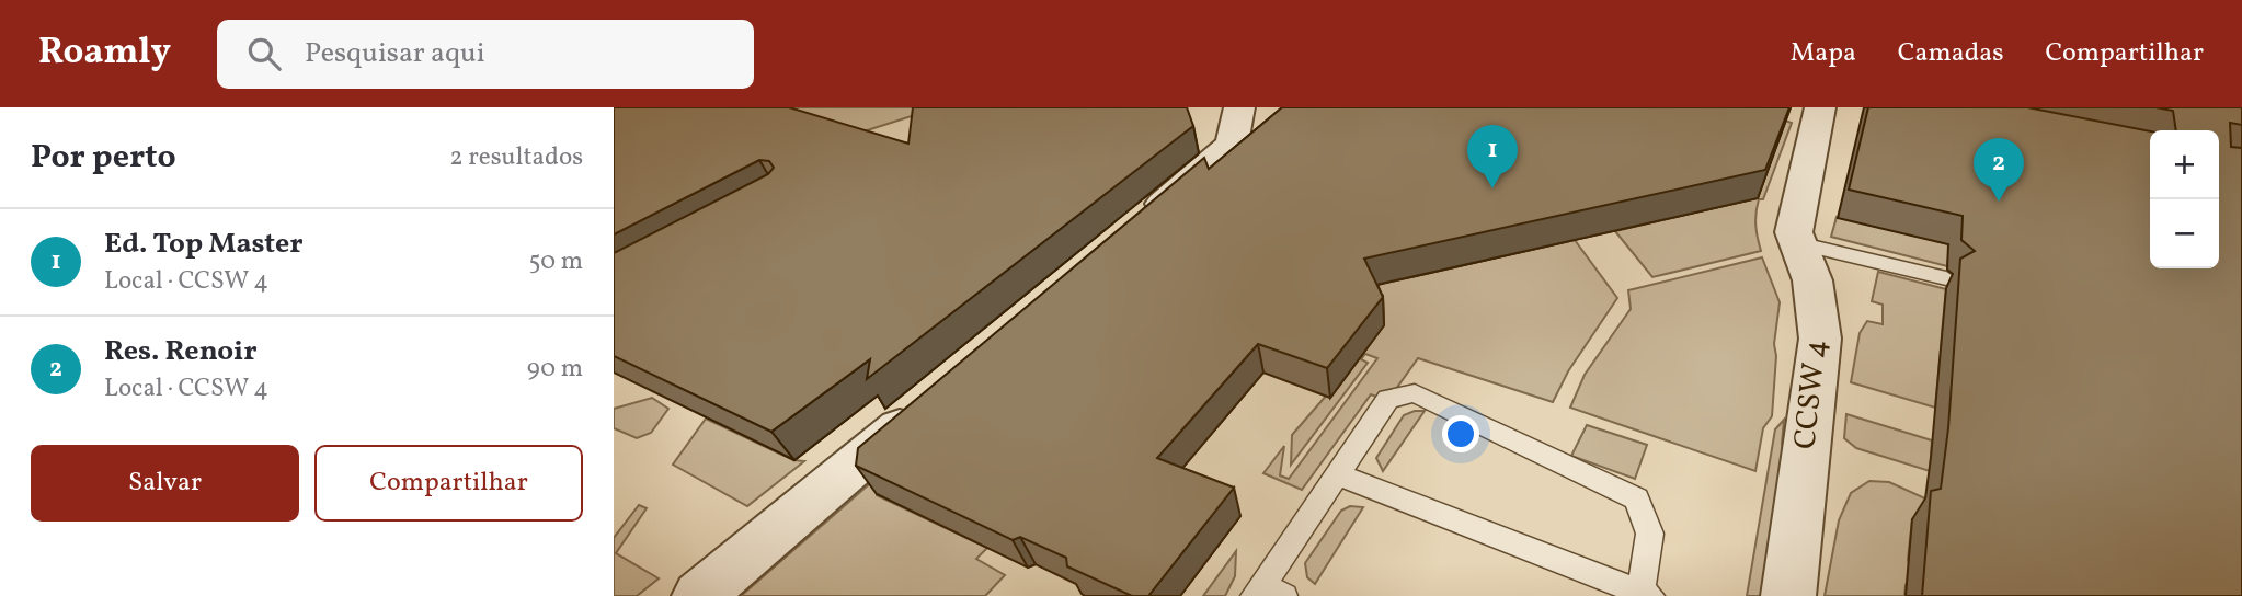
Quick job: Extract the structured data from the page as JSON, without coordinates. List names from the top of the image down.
{
  "streets": {
    "street": ["CCSW 4"]
  },
  "page": {
    "header": "Roamly",
    "search": "Pesquisar aqui",
    "nav": ["Mapa", "Camadas", "Compartilhar"],
    "heading": ["Por perto", "2 resultados"],
    "pins": ["1", "2"],
    "map_buttons": ["+", "−"],
    "list": [
      {
        "mark": "1",
        "name": "Ed. Top Master",
        "note": "Local · CCSW 4",
        "value": "50 m"
      },
      {
        "mark": "2",
        "name": "Res. Renoir",
        "note": "Local · CCSW 4",
        "value": "90 m"
      }
    ],
    "buttons": ["Salvar", "Compartilhar"]
  }
}
